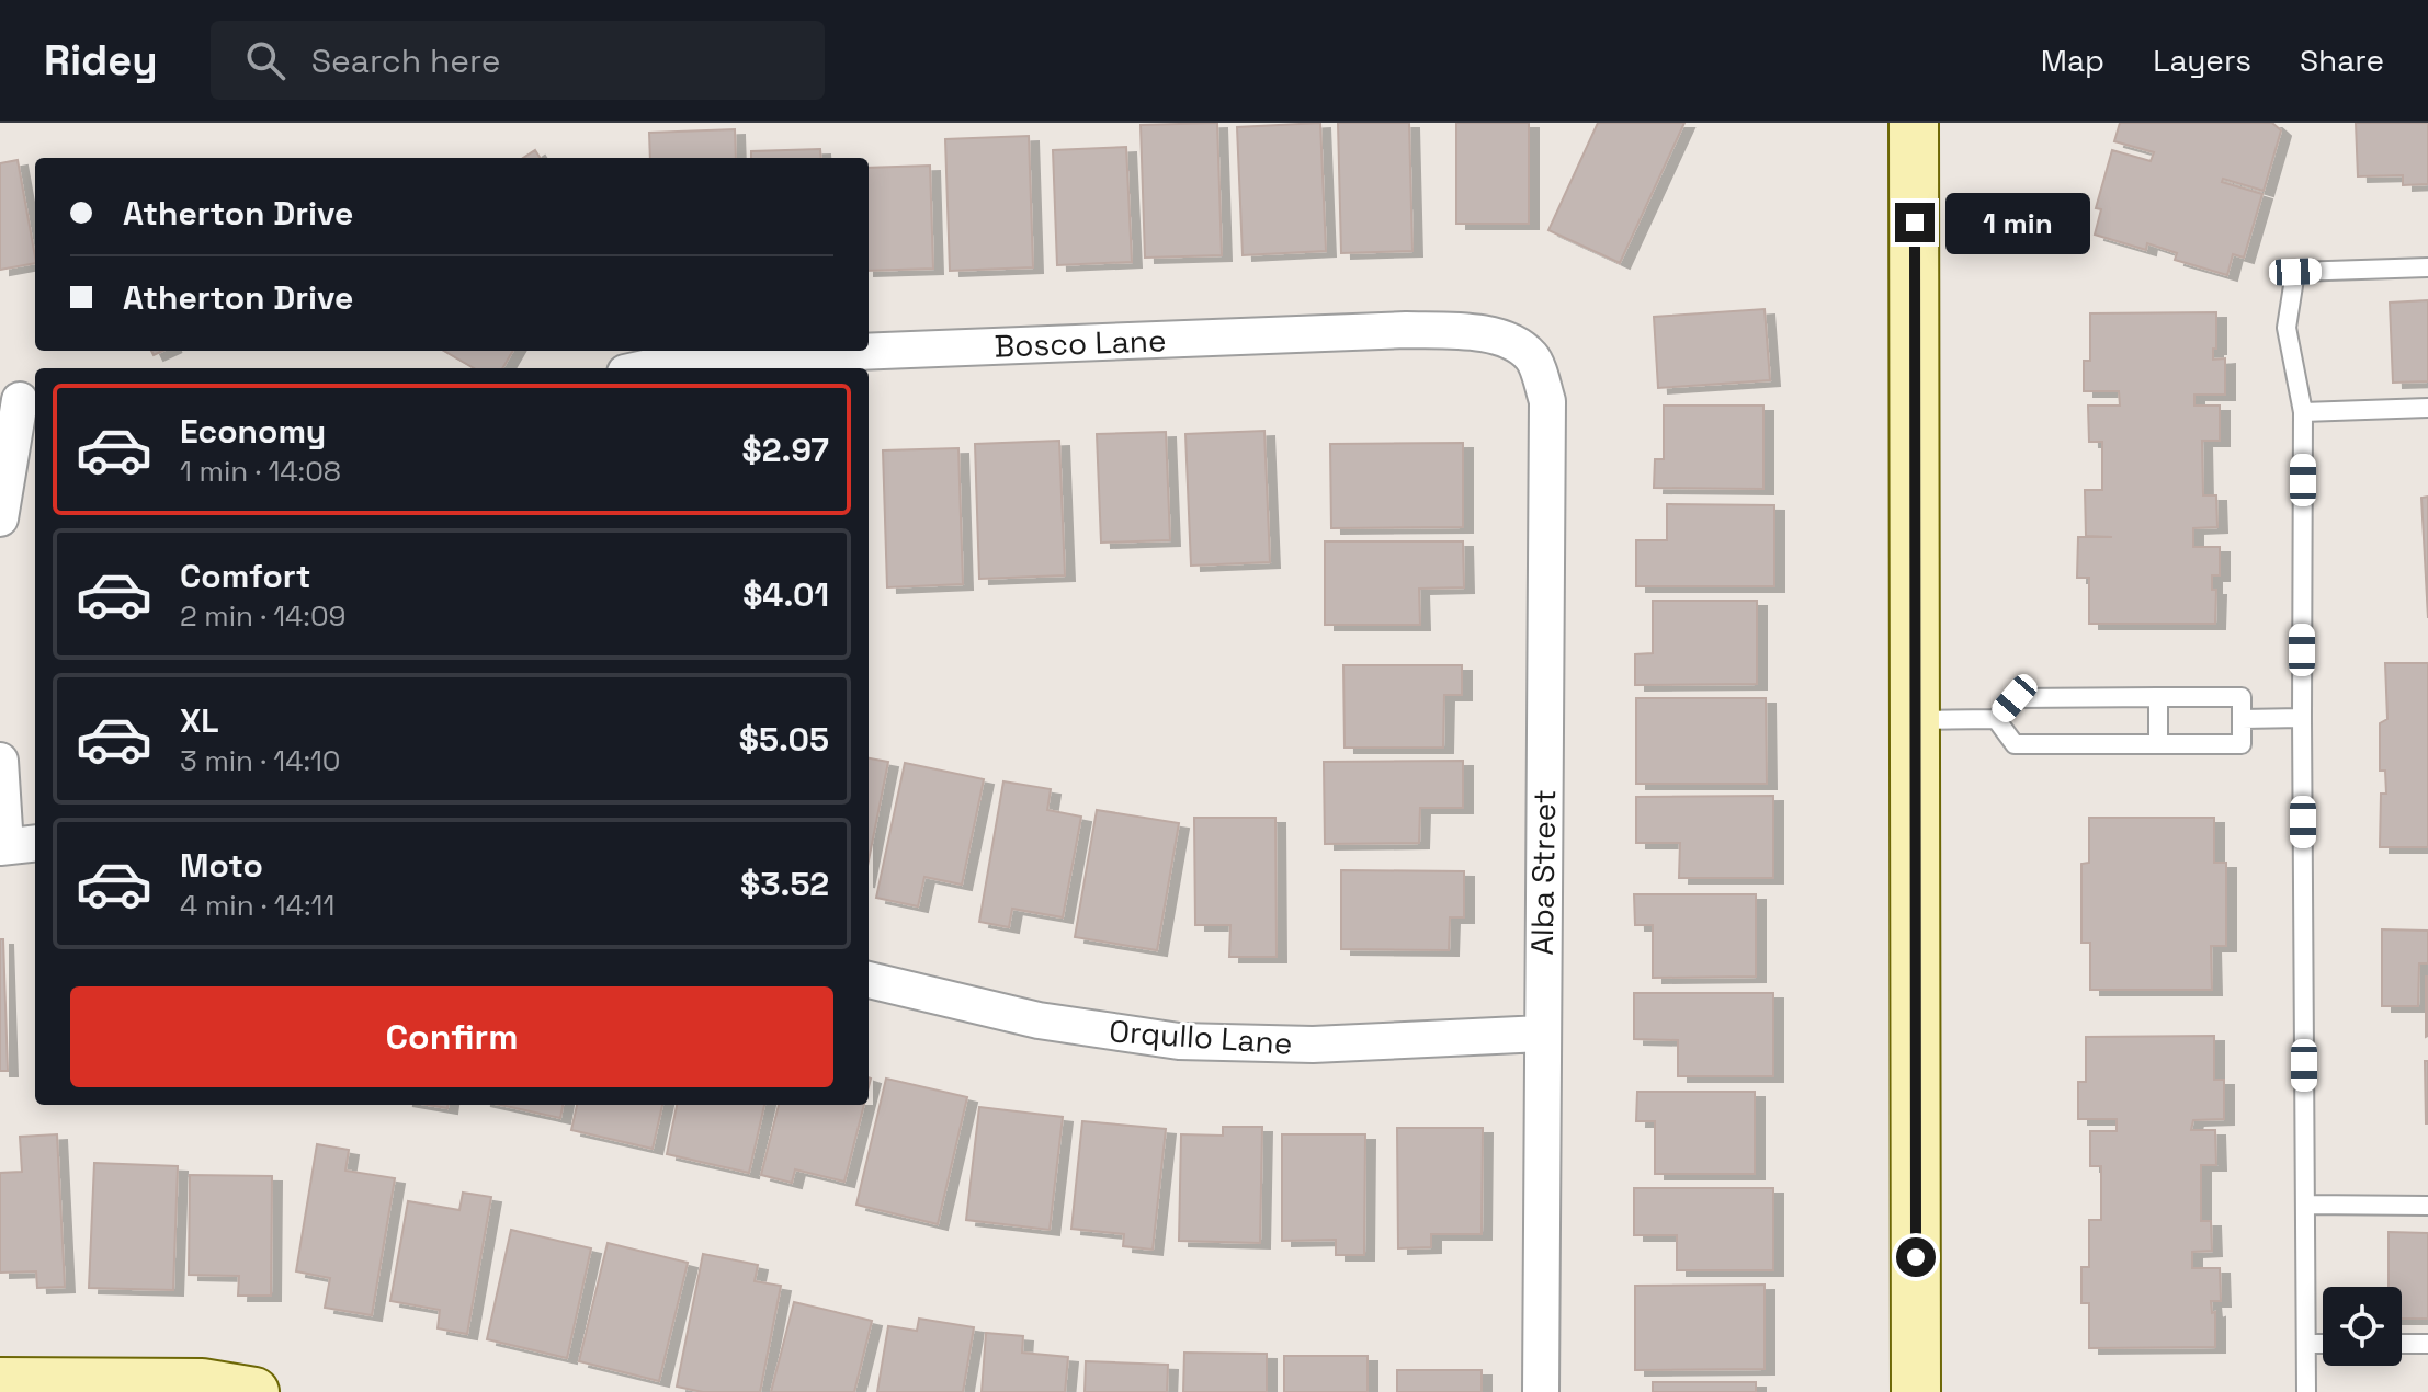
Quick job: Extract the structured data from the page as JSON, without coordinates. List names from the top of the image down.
{
  "streets": {
    "street": ["Bosco Lane", "Alba Street", "Orqullo Lane"]
  },
  "crossings": [
    ["Bosco Lane", "Alba Street"],
    ["Alba Street", "Orqullo Lane"]
  ],
  "page": {
    "header": "Ridey",
    "search": "Search here",
    "nav": ["Map", "Layers", "Share"],
    "banner": ["Atherton Drive", "Atherton Drive"],
    "bubble": "1 min",
    "list": [
      {
        "name": "Economy",
        "note": "1 min · 14:08",
        "value": "$2.97"
      },
      {
        "name": "Comfort",
        "note": "2 min · 14:09",
        "value": "$4.01"
      },
      {
        "name": "XL",
        "note": "3 min · 14:10",
        "value": "$5.05"
      },
      {
        "name": "Moto",
        "note": "4 min · 14:11",
        "value": "$3.52"
      }
    ],
    "buttons": "Confirm"
  }
}
